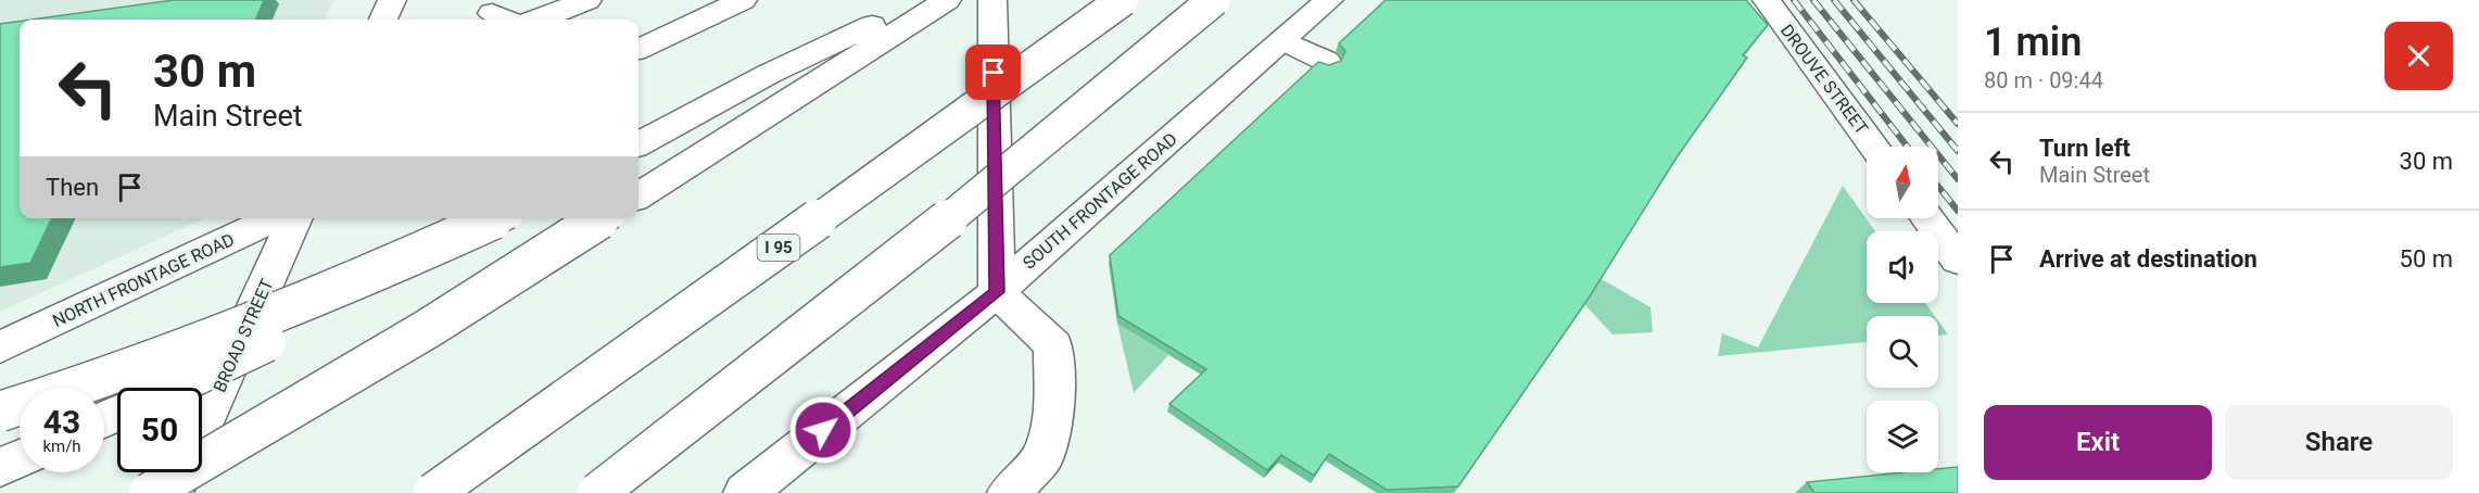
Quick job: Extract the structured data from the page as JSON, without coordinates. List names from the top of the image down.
{
  "streets": {
    "main road": [
      "DROUVE STREET",
      "SOUTH FRONTAGE ROAD",
      "I 95",
      "NORTH FRONTAGE ROAD",
      "BROAD STREET"
    ]
  },
  "north": "top",
  "page": {
    "heading": ["1 min", "80 m · 09:44"],
    "turn": ["30 m", "Main Street"],
    "list": [
      {
        "name": "Turn left",
        "note": "Main Street",
        "value": "30 m"
      },
      {
        "name": "Arrive at destination",
        "value": "50 m"
      }
    ],
    "then": "Then",
    "speed": "43 km/h",
    "limit": "50",
    "buttons": ["Exit", "Share"]
  }
}
